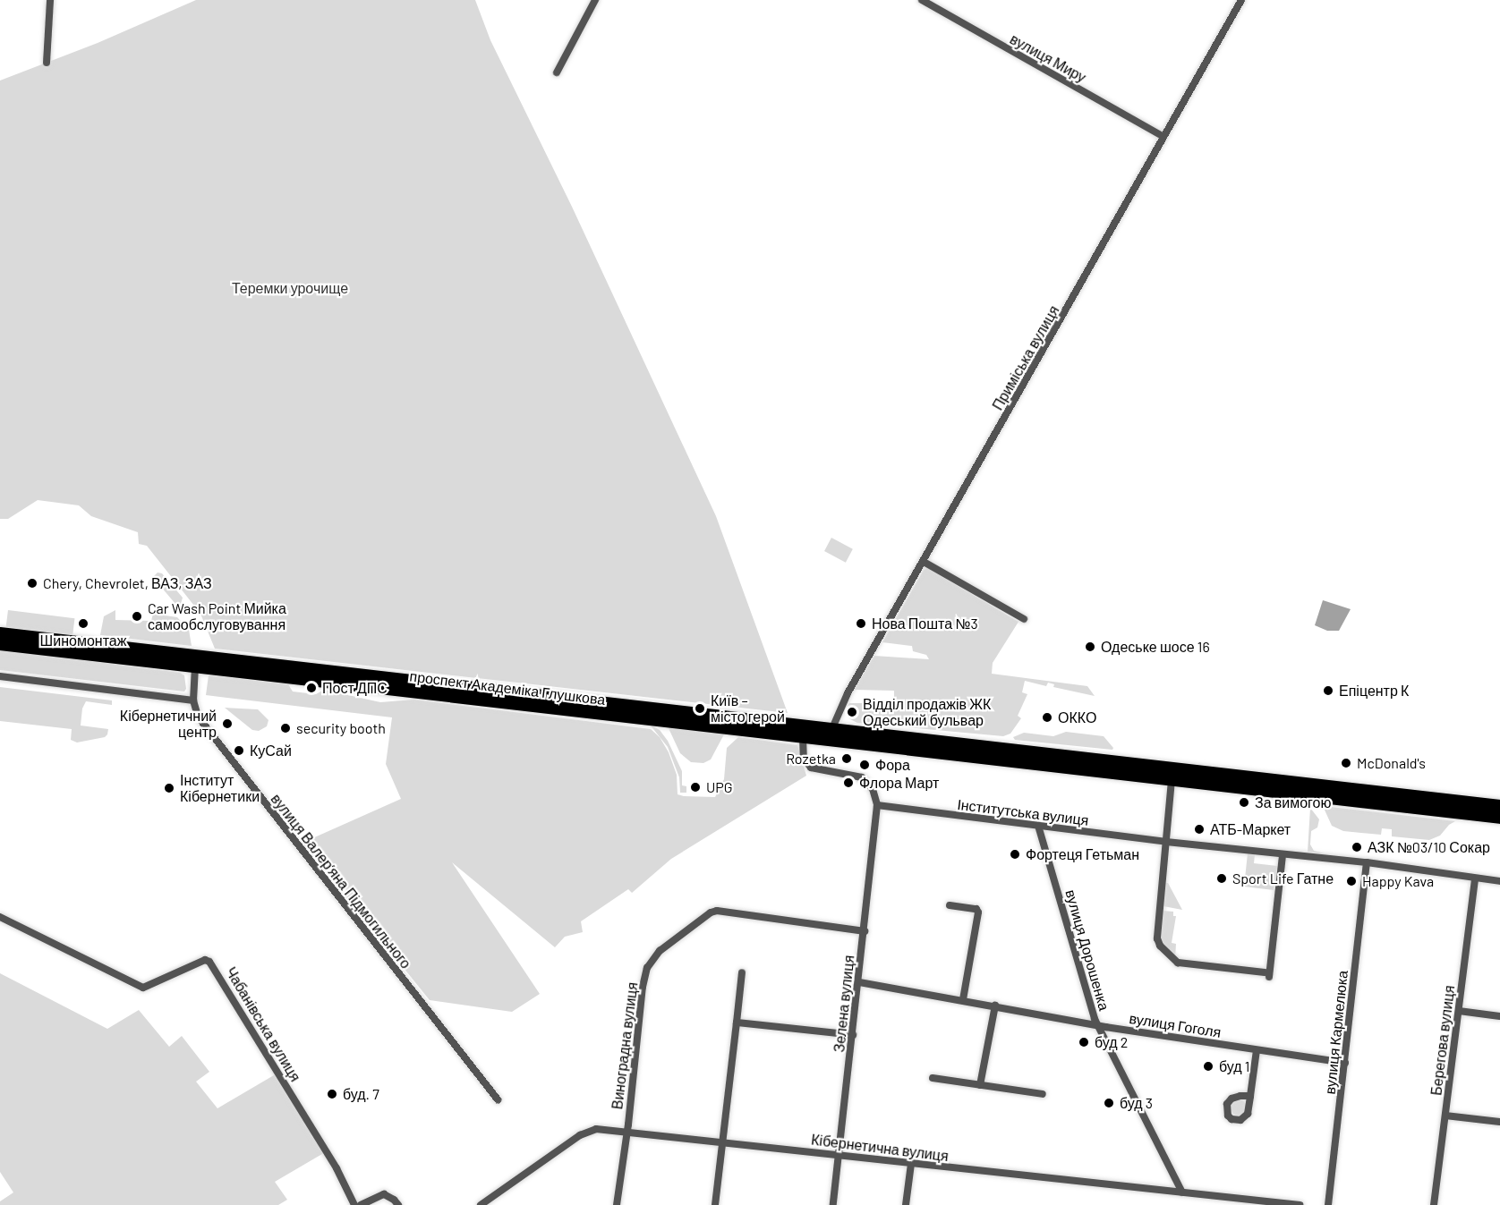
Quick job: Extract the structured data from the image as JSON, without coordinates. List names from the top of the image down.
{
  "streets": {
    "highway": ["проспект Академіка Глушкова"],
    "street": [
      "вулиця Миру",
      "Приміська вулиця",
      "Інститутська вулиця",
      "вулиця Валерʼяна Підмогильного",
      "вулиця Дорошенка",
      "Зелена вулиця",
      "Чабанівська вулиця",
      "вулиця Гоголя",
      "вулиця Кармелюка",
      "Берегова вулиця",
      "Виноградна вулиця",
      "Кібернетична вулиця"
    ]
  },
  "crossings": [
    ["вулиця Миру", "Приміська вулиця"],
    ["проспект Академіка Глушкова", "вулиця Валерʼяна Підмогильного"],
    ["Інститутська вулиця", "вулиця Дорошенка"],
    ["Інститутська вулиця", "Зелена вулиця"],
    ["Інститутська вулиця", "вулиця Кармелюка"],
    ["Інститутська вулиця", "Берегова вулиця"],
    ["вулиця Дорошенка", "вулиця Гоголя"],
    ["вулиця Дорошенка", "Кібернетична вулиця"],
    ["Зелена вулиця", "вулиця Гоголя"],
    ["Зелена вулиця", "Виноградна вулиця"],
    ["Зелена вулиця", "Кібернетична вулиця"],
    ["вулиця Гоголя", "вулиця Кармелюка"],
    ["Виноградна вулиця", "Кібернетична вулиця"]
  ],
  "parks": ["Теремки урочище"],
  "places": [
    "Chery, Chevrolet, ВАЗ, ЗАЗ",
    "Car Wash Point Мийка самообслуговування",
    "Шиномонтаж",
    "Нова Пошта №3",
    "Одеське шосе 16",
    "Пост ДПС",
    "Епіцентр К",
    "Київ – місто герой",
    "Відділ продажів ЖК Одеський бульвар",
    "ОККО",
    "Кібернетичний центр",
    "security booth",
    "КуСай",
    "Rozetka",
    "McDonald's",
    "Фора",
    "Флора Март",
    "UPG",
    "Інститут Кібернетики",
    "За вимогою",
    "АТБ-Маркет",
    "АЗК №03/10 Сокар",
    "Фортеця Гетьман",
    "Sport Life Гатне",
    "Happy Kava",
    "буд 2",
    "буд 1",
    "буд. 7",
    "буд 3"
  ]
}
